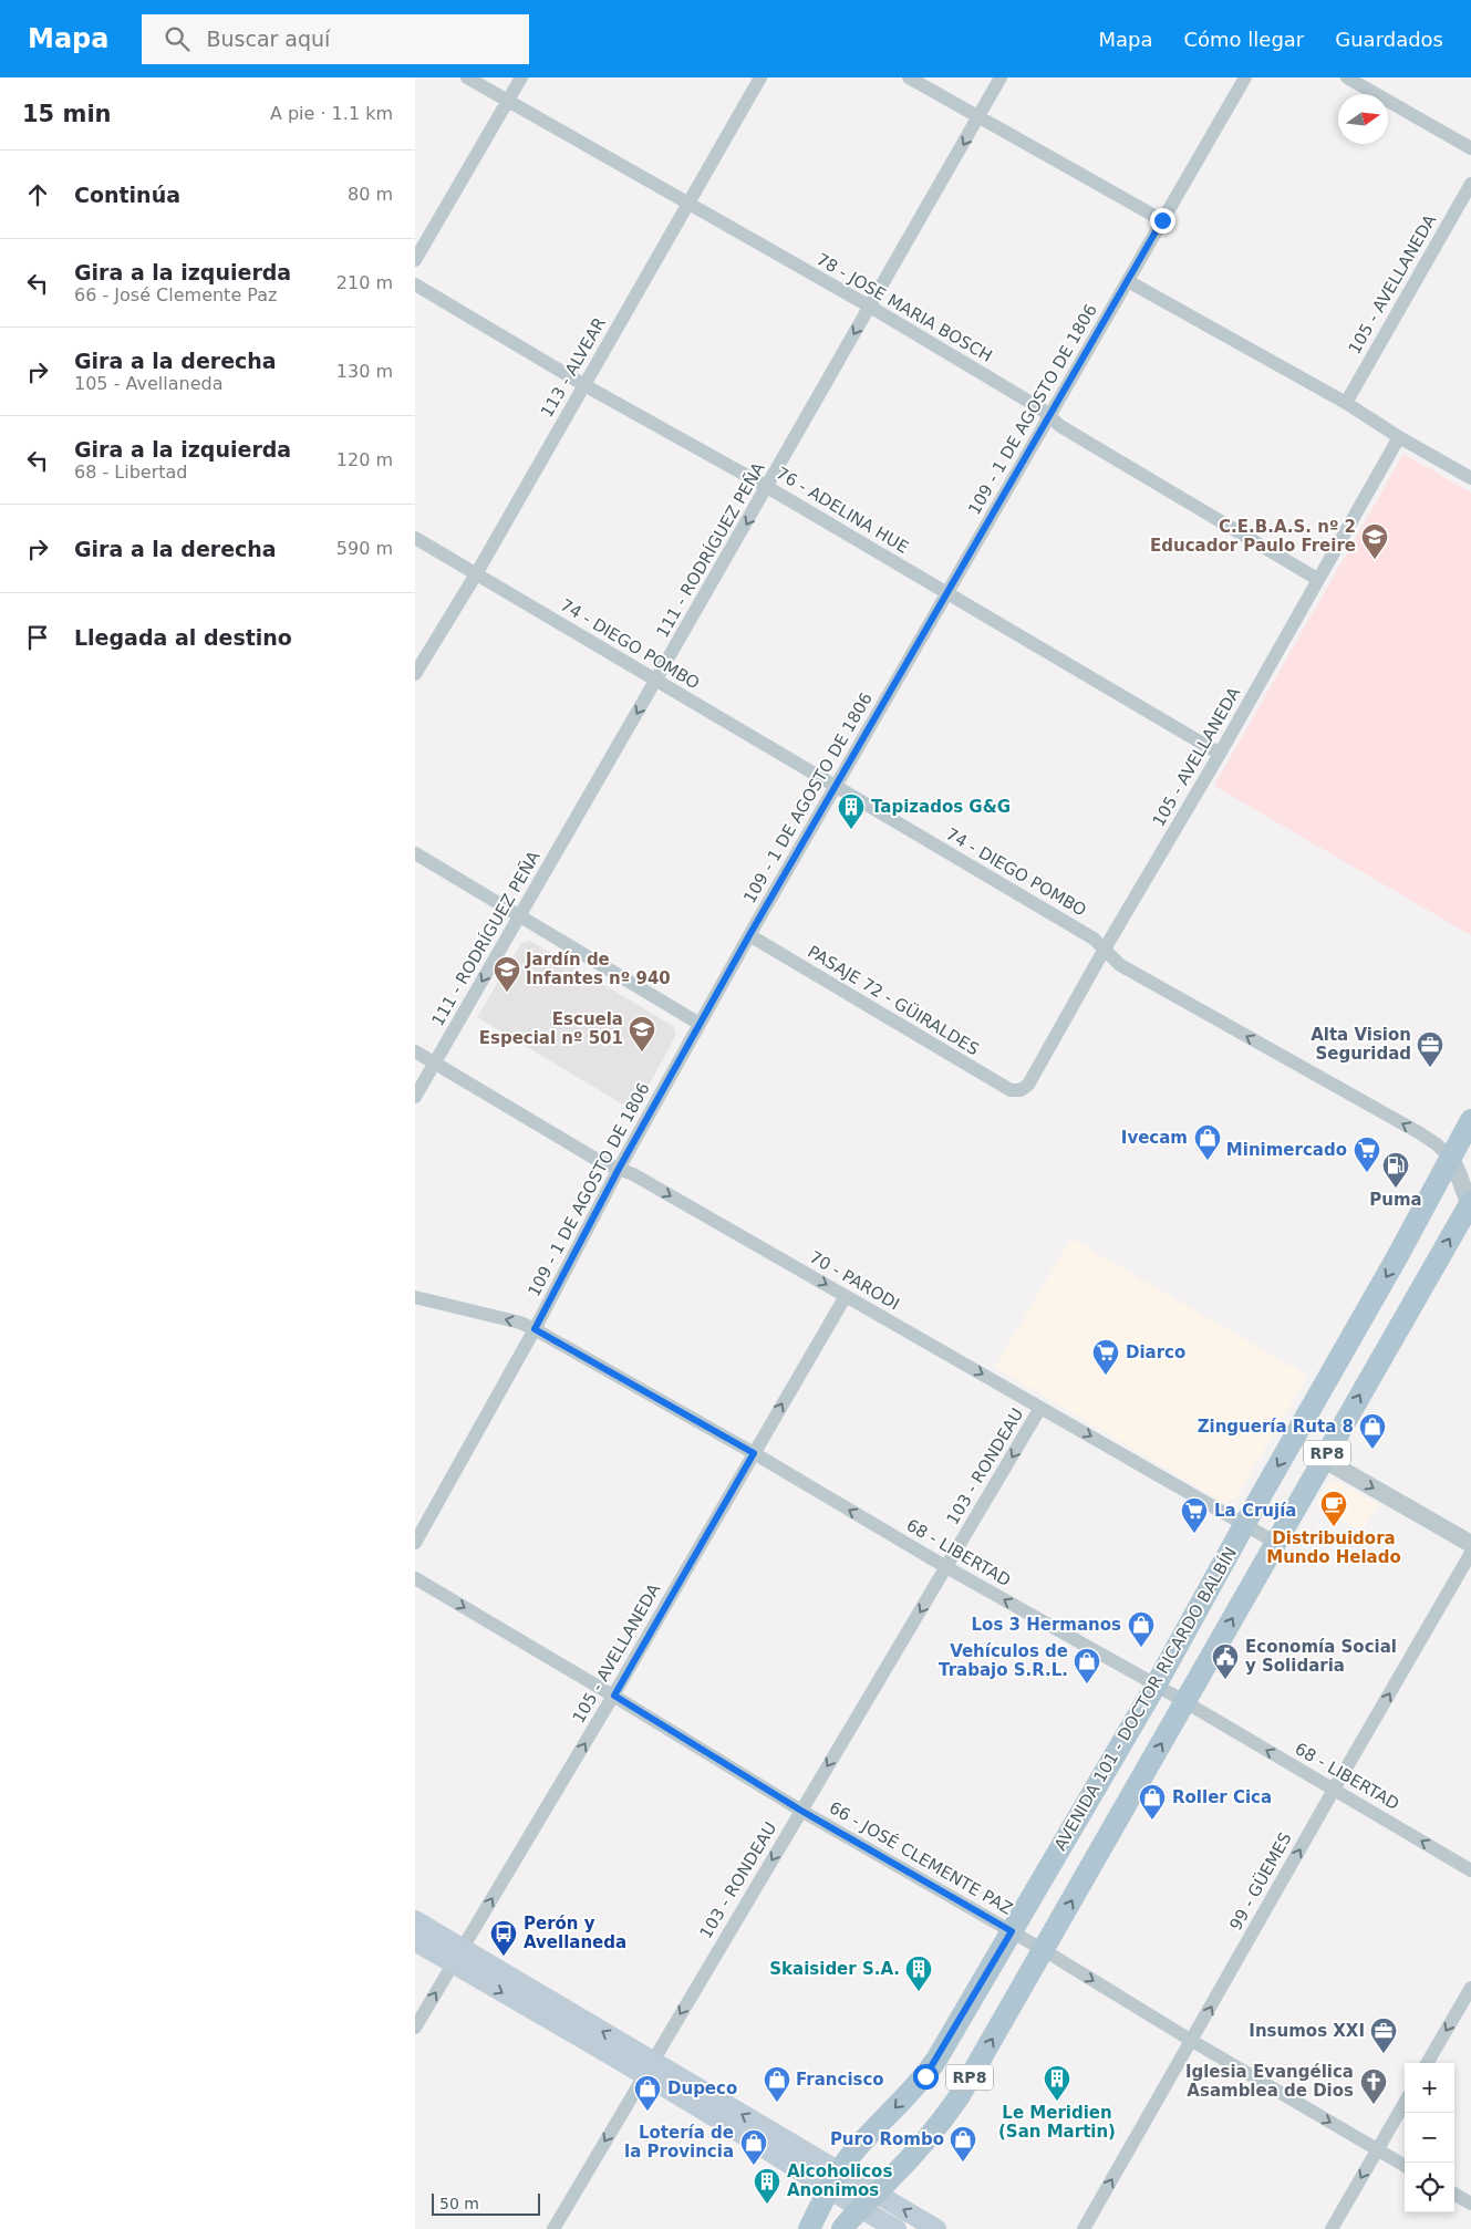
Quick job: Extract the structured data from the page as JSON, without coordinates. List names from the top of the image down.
{
  "streets": {
    "main road": ["RP8", "AVENIDA 101 - DOCTOR RICARDO BALBÍN"],
    "street": [
      "105 - AVELLANEDA",
      "78 - JOSE MARIA BOSCH",
      "113 - ALVEAR",
      "109 - 1 DE AGOSTO DE 1806",
      "76 - ADELINA HUE",
      "111 - RODRÍGUEZ PEÑA",
      "74 - DIEGO POMBO",
      "PASAJE 72 - GÜIRALDES",
      "70 - PARODI",
      "103 - RONDEAU",
      "68 - LIBERTAD",
      "66 - JOSÉ CLEMENTE PAZ",
      "99 - GÜEMES"
    ]
  },
  "crossings": [
    ["105 - AVELLANEDA", "78 - JOSE MARIA BOSCH"],
    ["105 - AVELLANEDA", "76 - ADELINA HUE"],
    ["105 - AVELLANEDA", "74 - DIEGO POMBO"],
    ["105 - AVELLANEDA", "PASAJE 72 - GÜIRALDES"],
    ["105 - AVELLANEDA", "70 - PARODI"],
    ["105 - AVELLANEDA", "68 - LIBERTAD"],
    ["105 - AVELLANEDA", "66 - JOSÉ CLEMENTE PAZ"],
    ["78 - JOSE MARIA BOSCH", "113 - ALVEAR"],
    ["78 - JOSE MARIA BOSCH", "109 - 1 DE AGOSTO DE 1806"],
    ["78 - JOSE MARIA BOSCH", "111 - RODRÍGUEZ PEÑA"],
    ["113 - ALVEAR", "76 - ADELINA HUE"],
    ["113 - ALVEAR", "74 - DIEGO POMBO"],
    ["109 - 1 DE AGOSTO DE 1806", "76 - ADELINA HUE"],
    ["109 - 1 DE AGOSTO DE 1806", "74 - DIEGO POMBO"],
    ["109 - 1 DE AGOSTO DE 1806", "PASAJE 72 - GÜIRALDES"],
    ["109 - 1 DE AGOSTO DE 1806", "70 - PARODI"],
    ["109 - 1 DE AGOSTO DE 1806", "68 - LIBERTAD"],
    ["76 - ADELINA HUE", "111 - RODRÍGUEZ PEÑA"],
    ["111 - RODRÍGUEZ PEÑA", "74 - DIEGO POMBO"],
    ["111 - RODRÍGUEZ PEÑA", "70 - PARODI"],
    ["74 - DIEGO POMBO", "AVENIDA 101 - DOCTOR RICARDO BALBÍN"],
    ["70 - PARODI", "RP8"],
    ["70 - PARODI", "103 - RONDEAU"],
    ["70 - PARODI", "AVENIDA 101 - DOCTOR RICARDO BALBÍN"],
    ["RP8", "68 - LIBERTAD"],
    ["RP8", "66 - JOSÉ CLEMENTE PAZ"],
    ["103 - RONDEAU", "68 - LIBERTAD"],
    ["103 - RONDEAU", "66 - JOSÉ CLEMENTE PAZ"],
    ["68 - LIBERTAD", "AVENIDA 101 - DOCTOR RICARDO BALBÍN"],
    ["68 - LIBERTAD", "99 - GÜEMES"],
    ["AVENIDA 101 - DOCTOR RICARDO BALBÍN", "66 - JOSÉ CLEMENTE PAZ"],
    ["66 - JOSÉ CLEMENTE PAZ", "99 - GÜEMES"]
  ],
  "one_way": [
    "111 - RODRÍGUEZ PEÑA",
    "70 - PARODI",
    "103 - RONDEAU",
    "68 - LIBERTAD",
    "66 - JOSÉ CLEMENTE PAZ",
    "99 - GÜEMES"
  ],
  "places": {
    "school or university": ["C.E.B.A.S. nº 2 Educador Paulo Freire", "Jardín de Infantes nº 940", "Escuela Especial nº 501"],
    "building": [
      "Tapizados G&G",
      "Skaisider S.A.",
      "Le Meridien (San Martin)",
      "Alcoholicos Anonimos"
    ],
    "office": ["Alta Vision Seguridad", "Insumos XXI"],
    "shop": [
      "Ivecam",
      "Zinguería Ruta 8",
      "Los 3 Hermanos",
      "Vehículos de Trabajo S.R.L.",
      "Roller Cica",
      "Francisco",
      "Dupeco",
      "Puro Rombo",
      "Lotería de la Provincia"
    ],
    "supermarket": ["Minimercado", "Diarco", "La Crujía"],
    "fuel station": ["Puma"],
    "cafe": ["Distribuidora Mundo Helado"],
    "public building": ["Economía Social y Solidaria"],
    "bus stop": ["Perón y Avellaneda"],
    "church": ["Iglesia Evangélica Asamblea de Dios"]
  },
  "scale_bar": "50 m",
  "north": "right",
  "page": {
    "header": "Mapa",
    "search": "Buscar aquí",
    "nav": ["Mapa", "Cómo llegar", "Guardados"],
    "heading": ["15 min", "A pie · 1.1 km"],
    "list": [
      ["Continúa", "80 m"],
      ["Gira a la izquierda", "66 - José Clemente Paz", "210 m"],
      ["Gira a la derecha", "105 - Avellaneda", "130 m"],
      ["Gira a la izquierda", "68 - Libertad", "120 m"],
      ["Gira a la derecha", "590 m"],
      "Llegada al destino"
    ],
    "map_buttons": ["+", "−"],
    "scale": "50 m"
  }
}
